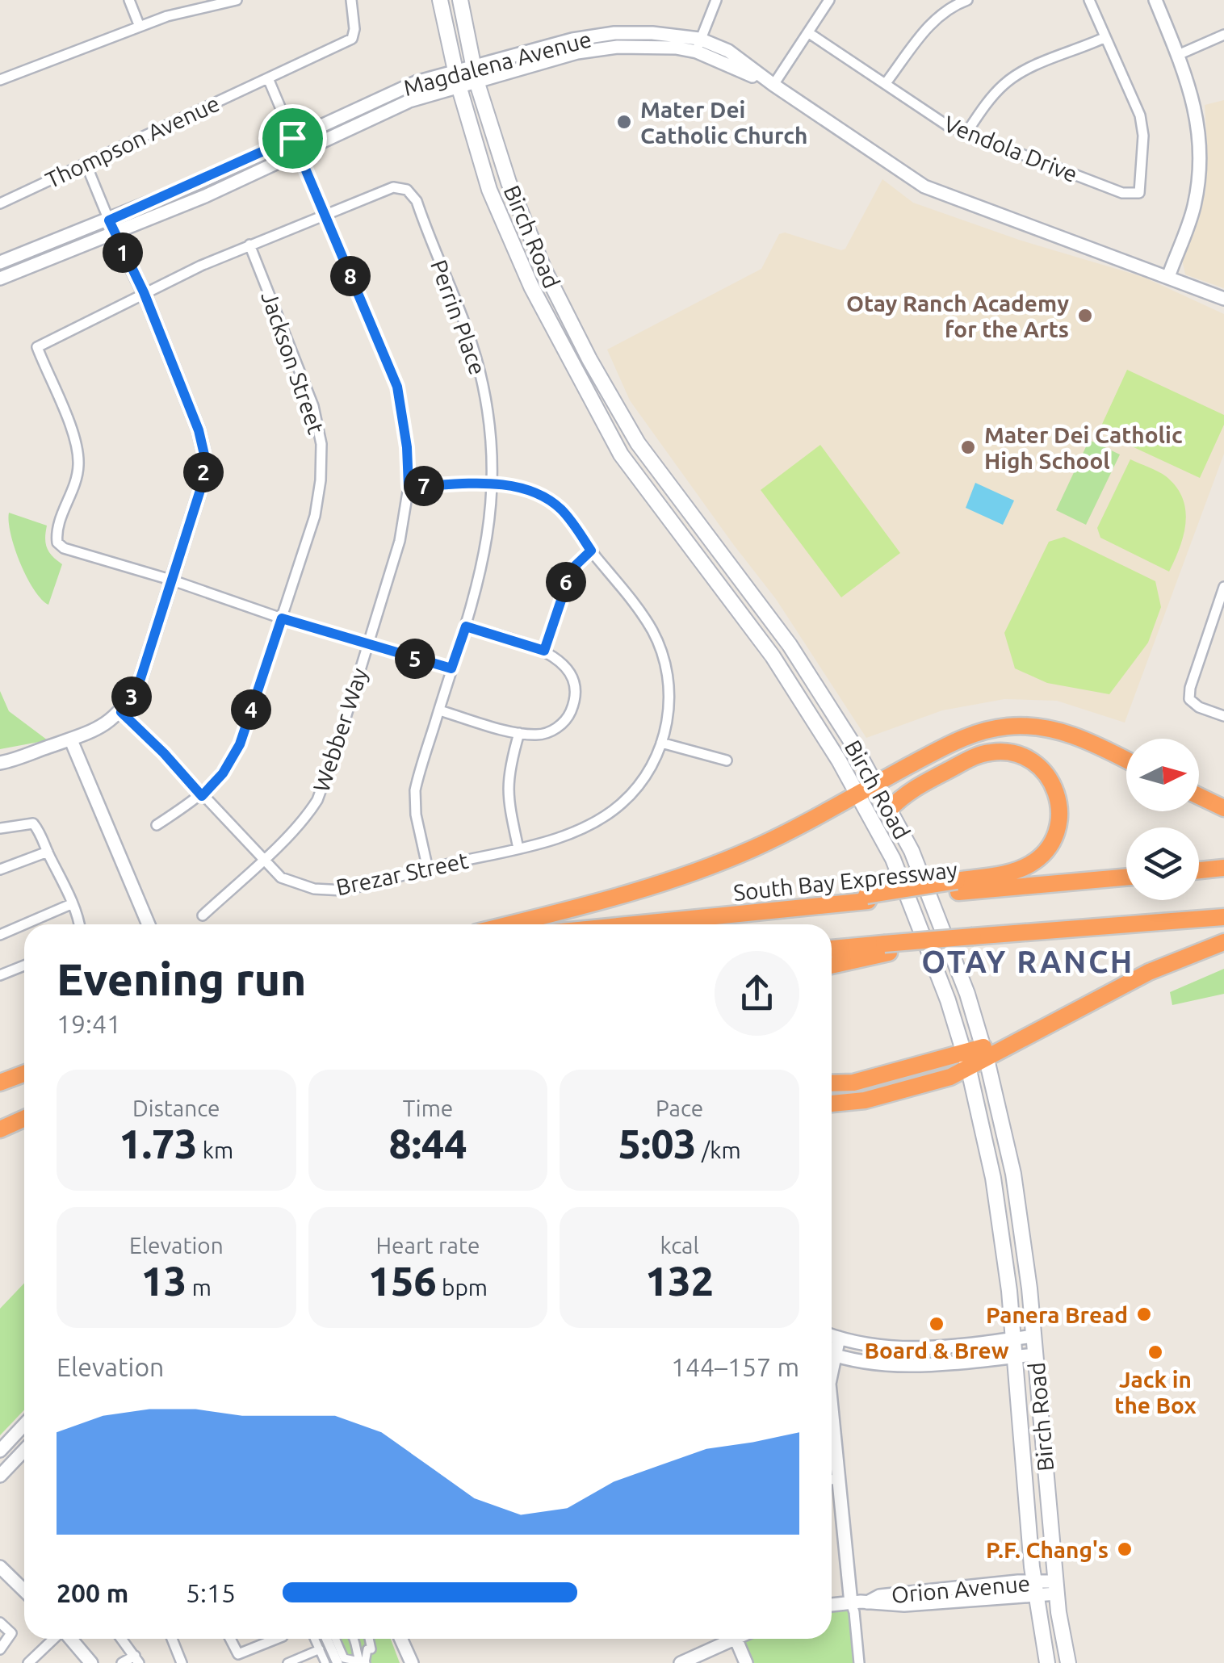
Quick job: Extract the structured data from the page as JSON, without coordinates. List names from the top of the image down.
{
  "streets": {
    "highway": ["South Bay Expressway"],
    "main road": ["Birch Road"],
    "street": [
      "Magdalena Avenue",
      "Thompson Avenue",
      "Vendola Drive",
      "Perrin Place",
      "Jackson Street",
      "Webber Way",
      "Brezar Street",
      "Orion Avenue"
    ]
  },
  "crossings": [
    ["Magdalena Avenue", "Birch Road"],
    ["Magdalena Avenue", "Webber Way"],
    ["Thompson Avenue", "Webber Way"],
    ["Birch Road", "Orion Avenue"],
    ["Perrin Place", "Webber Way"],
    ["Perrin Place", "Brezar Street"],
    ["Jackson Street", "Brezar Street"],
    ["Webber Way", "Brezar Street"]
  ],
  "districts": ["OTAY RANCH"],
  "places": [
    "Mater Dei Catholic Church",
    "Otay Ranch Academy for the Arts",
    "Mater Dei Catholic High School",
    "Panera Bread",
    "Board & Brew",
    "Jack in the Box",
    "P.F. Chang's"
  ],
  "north": "right",
  "page": {
    "pins": [
      "1",
      "8",
      "2",
      "7",
      "6",
      "5",
      "3",
      "4"
    ],
    "heading": ["Evening run", "19:41"],
    "stats": [
      ["Distance", "1.73 km"],
      ["Time", "8:44"],
      ["Pace", "5:03 /km"],
      ["Elevation", "13 m"],
      ["Heart rate", "156 bpm"],
      ["kcal", "132"]
    ],
    "chart": ["Elevation", "144–157 m"],
    "list": [
      {
        "name": "200 m",
        "note": "5:15"
      }
    ]
  }
}
